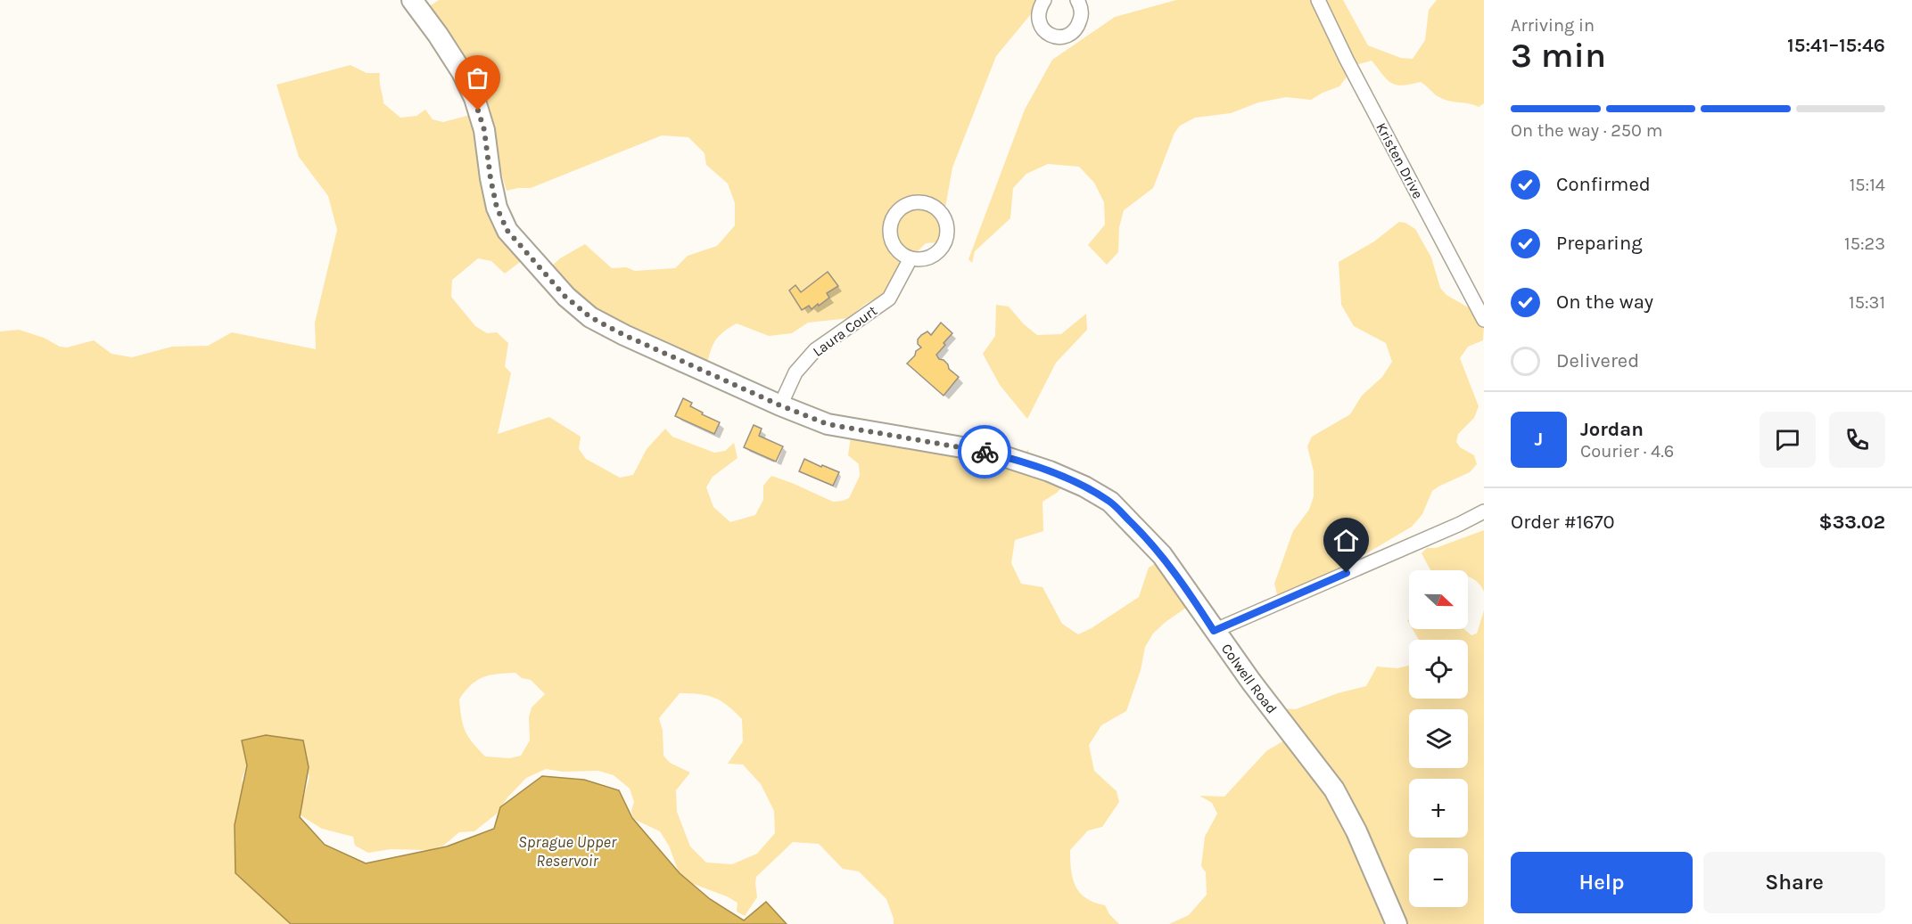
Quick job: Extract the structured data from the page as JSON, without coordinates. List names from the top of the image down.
{
  "streets": {
    "street": ["Kristen Drive", "Laura Court", "Colwell Road"]
  },
  "crossings": [
    ["Laura Court", "Colwell Road"]
  ],
  "water": ["Sprague Upper Reservoir"],
  "north": "right",
  "page": {
    "heading": ["3 min", "Arriving in", "15:41–15:46"],
    "panel": [
      "Jordan",
      "Courier · 4.6",
      "Order #1670",
      "$33.02"
    ],
    "bar": "On the way · 250 m",
    "list": [
      ["Confirmed", "15:14"],
      ["Preparing", "15:23"],
      ["On the way", "15:31"],
      "Delivered"
    ],
    "round": "J",
    "map_buttons": ["+", "−"],
    "buttons": ["Help", "Share"]
  }
}
